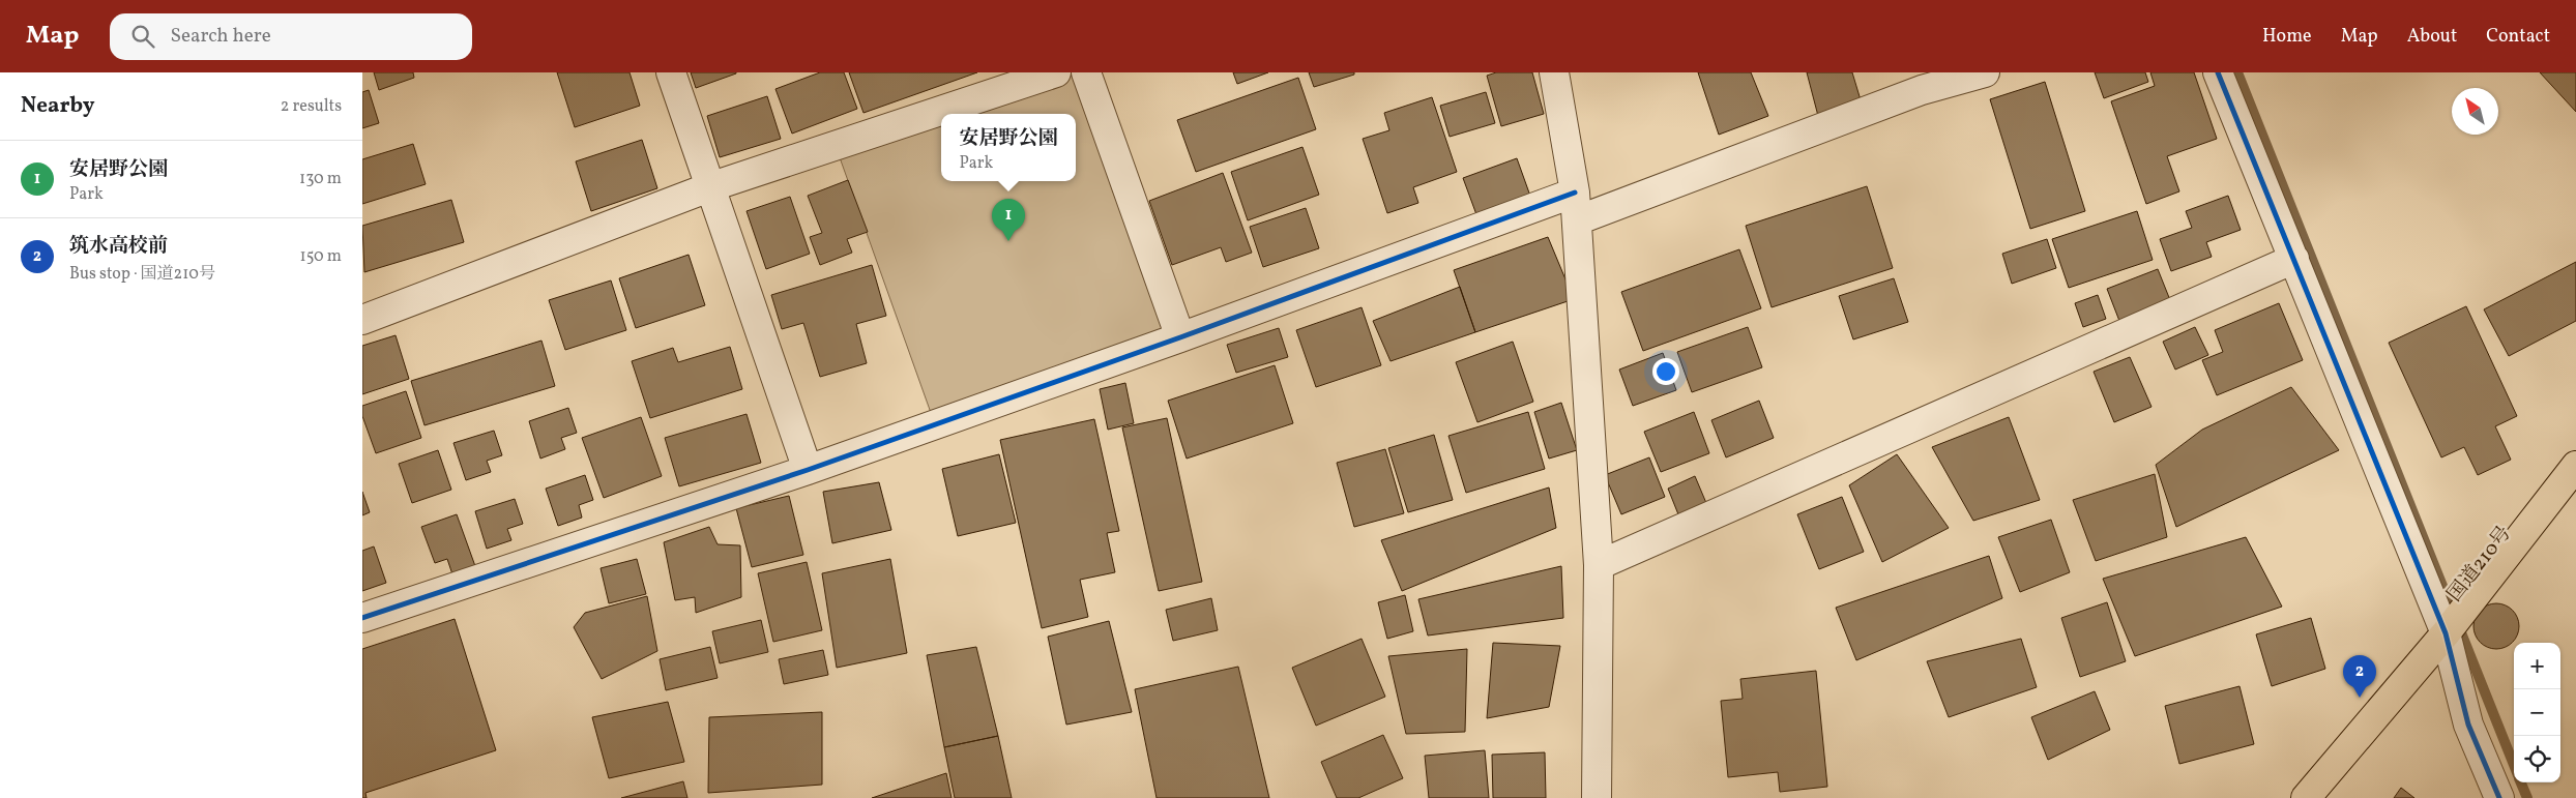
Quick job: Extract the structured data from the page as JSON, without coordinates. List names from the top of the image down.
{
  "streets": {
    "highway": ["国道210号"]
  },
  "north": "top left",
  "page": {
    "header": "Map",
    "search": "Search here",
    "nav": [
      "Home",
      "Map",
      "About",
      "Contact"
    ],
    "heading": ["Nearby", "2 results"],
    "popup": ["安居野公園", "Park"],
    "list": [
      {
        "mark": "1",
        "name": "安居野公園",
        "note": "Park",
        "value": "130 m"
      },
      {
        "mark": "2",
        "name": "筑水高校前",
        "note": "Bus stop · 国道210号",
        "value": "150 m"
      }
    ],
    "pins": ["1", "2"],
    "map_buttons": ["+", "−"]
  }
}
